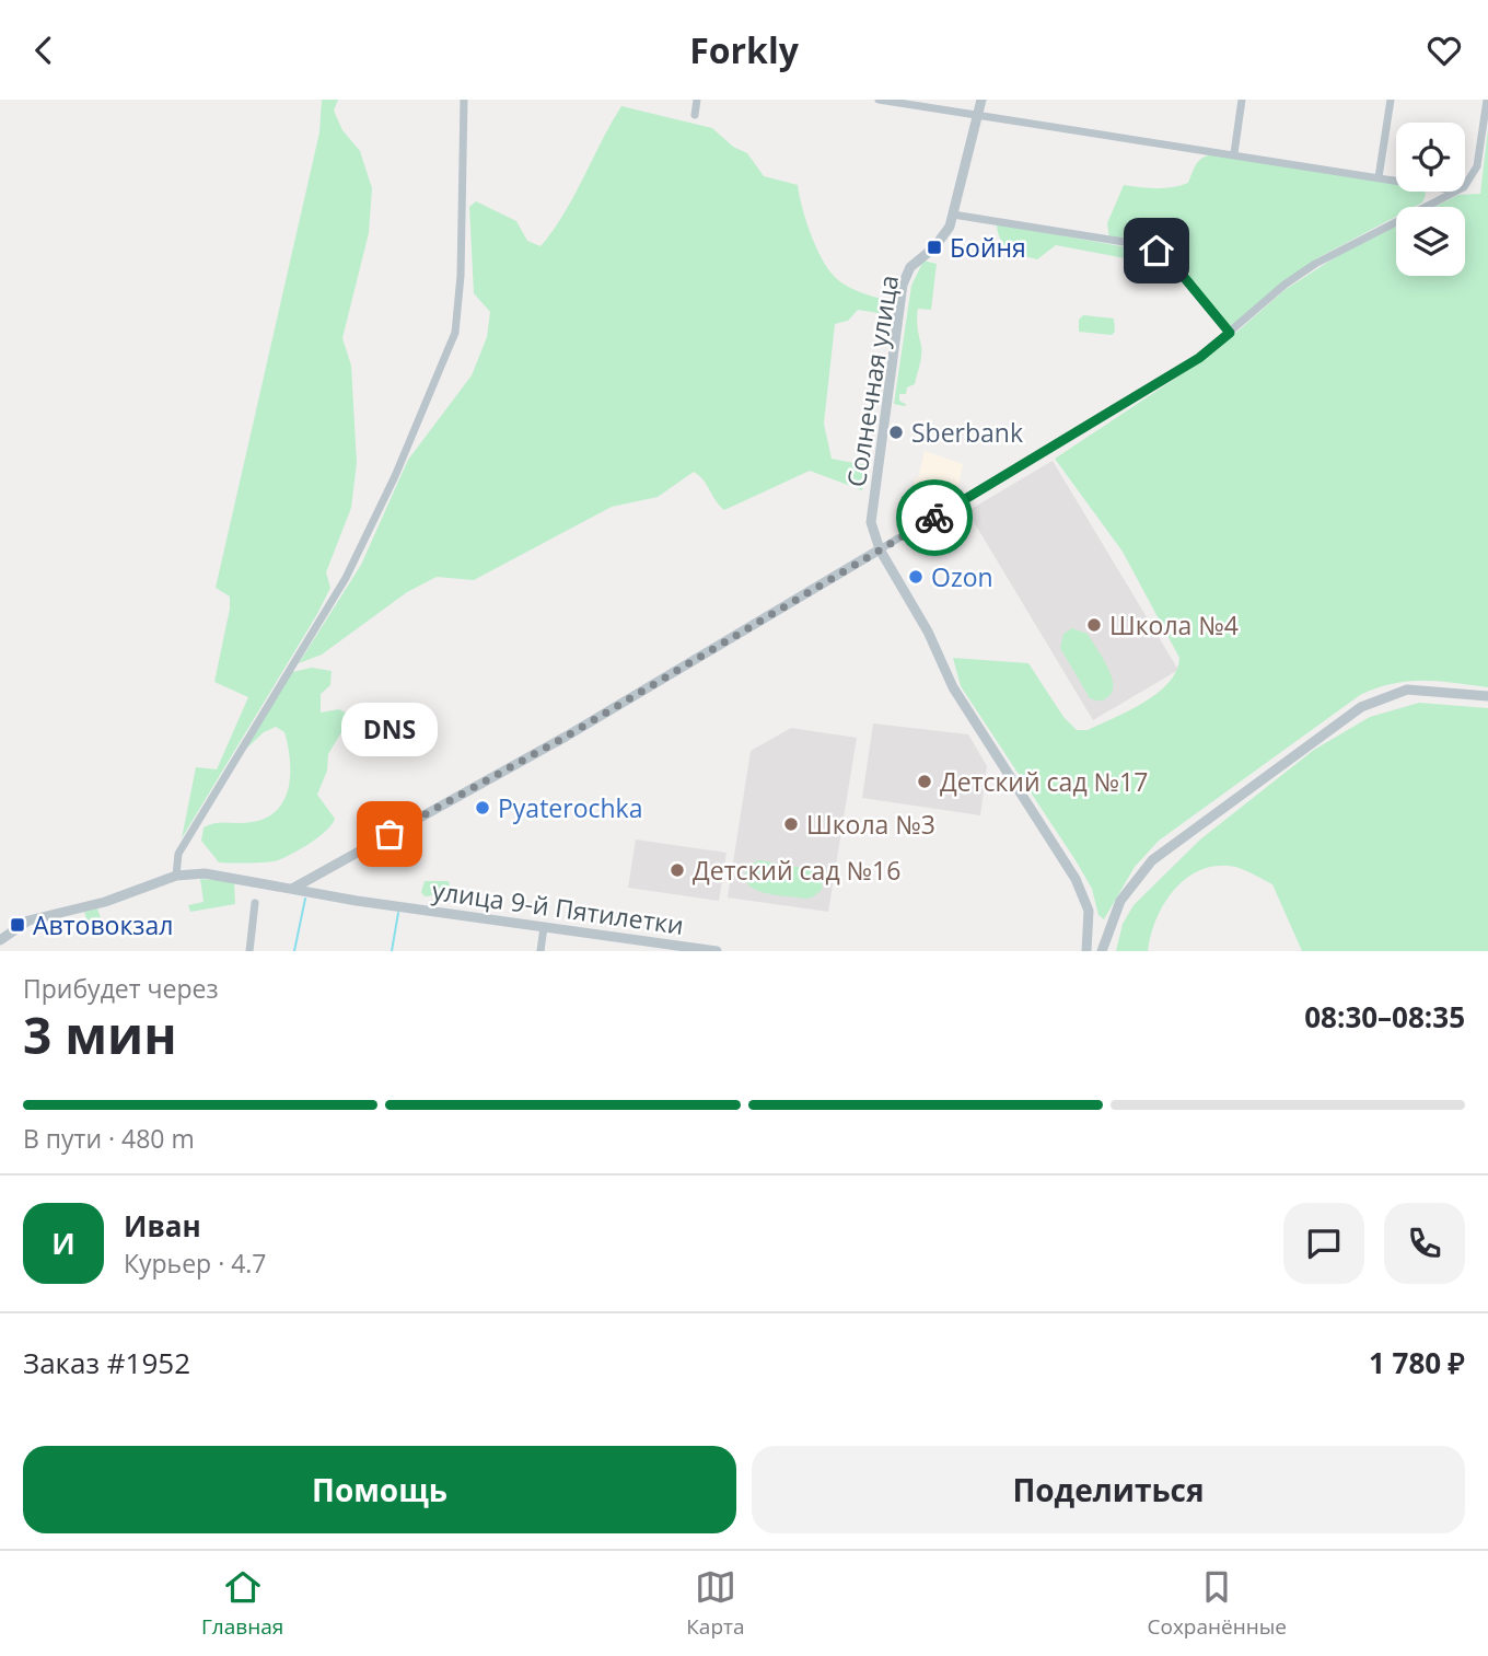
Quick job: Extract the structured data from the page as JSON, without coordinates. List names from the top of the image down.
{
  "streets": {
    "street": ["Солнечная улица", "улица 9-й Пятилетки"]
  },
  "places": {
    "transit": ["Бойня", "Автовокзал"],
    "other": [
      "Sberbank",
      "Ozon",
      "Школа №4",
      "Детский сад №17",
      "Pyaterochka",
      "Школа №3",
      "DNS",
      "Детский сад №16"
    ]
  },
  "page": {
    "header": "Forkly",
    "bubble": "DNS",
    "heading": ["3 мин", "Прибудет через", "08:30–08:35"],
    "panel": [
      "Иван",
      "Курьер · 4.7",
      "Заказ #1952",
      "1 780 ₽"
    ],
    "bar": "В пути · 480 m",
    "round": "И",
    "buttons": ["Помощь", "Поделиться"],
    "tabs": ["Главная", "Карта", "Сохранённые"]
  }
}
